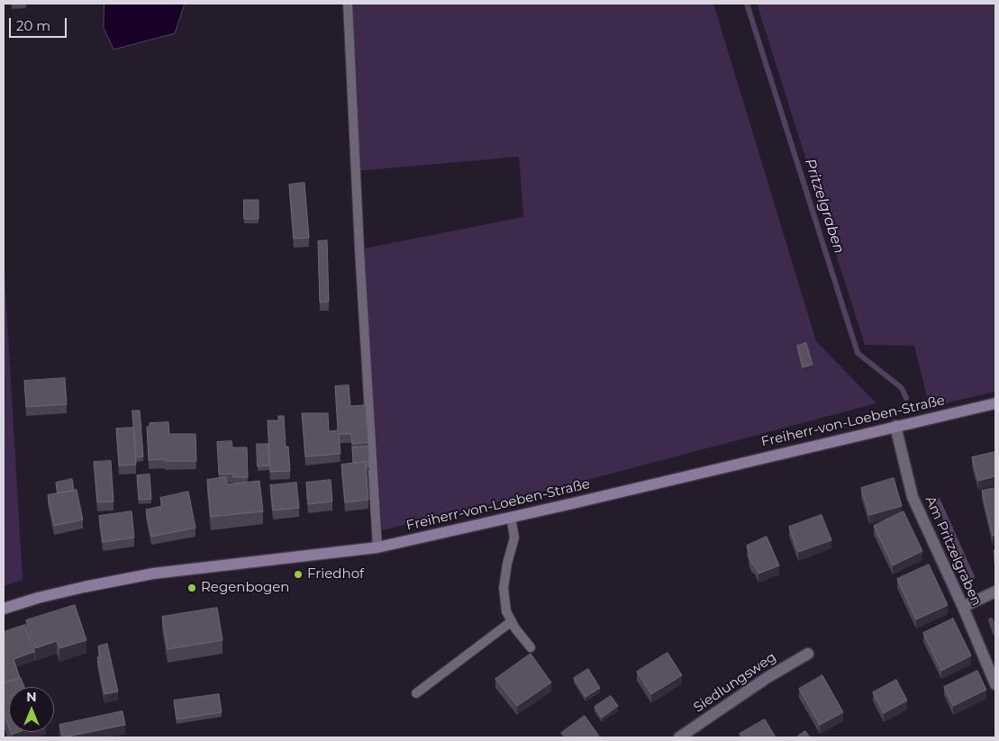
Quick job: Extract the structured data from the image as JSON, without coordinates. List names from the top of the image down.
{
  "streets": {
    "main road": ["Freiherr-von-Loeben-Straße"],
    "street": ["Am Pritzelgraben", "Siedlungsweg"]
  },
  "crossings": [
    ["Freiherr-von-Loeben-Straße", "Am Pritzelgraben"]
  ],
  "water": ["Pritzelgraben"],
  "places": ["Friedhof", "Regenbogen"],
  "scale_bar": "20 m",
  "north": "top"
}
